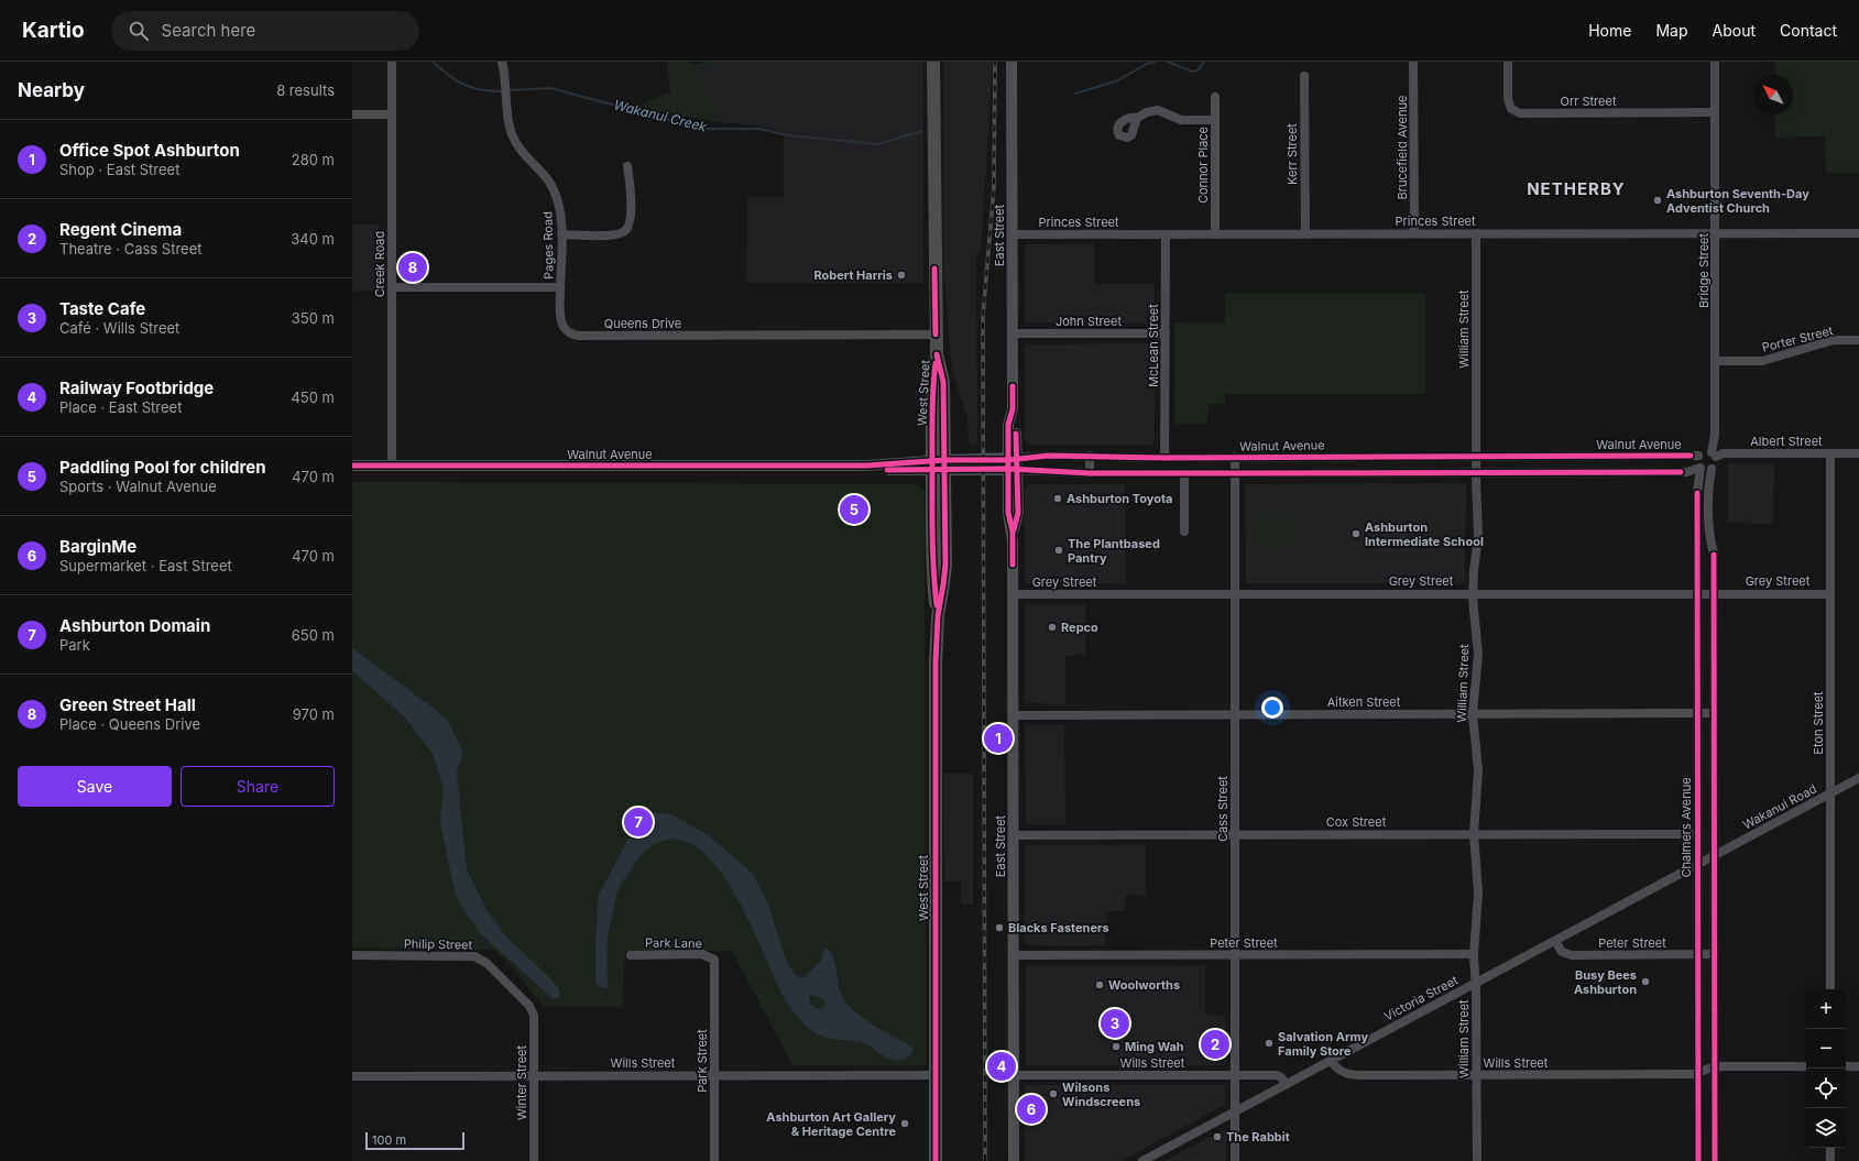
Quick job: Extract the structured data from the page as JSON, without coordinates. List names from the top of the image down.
{
  "streets": {
    "highway": ["West Street"],
    "main road": ["East Street", "Walnut Avenue"],
    "street": [
      "Orr Street",
      "Brucefield Avenue",
      "Kerr Street",
      "Connor Place",
      "Princes Street",
      "Pages Road",
      "Creek Road",
      "Bridge Street",
      "John Street",
      "Queens Drive",
      "William Street",
      "Porter Street",
      "McLean Street",
      "Albert Street",
      "Grey Street",
      "Aitken Street",
      "Eton Street",
      "Wakanui Road",
      "Cass Street",
      "Cox Street",
      "Chalmers Avenue",
      "Park Lane",
      "Peter Street",
      "Philip Street",
      "Victoria Street",
      "Park Street",
      "Wills Street",
      "Winter Street"
    ]
  },
  "crossings": [
    ["Orr Street", "Bridge Street"],
    ["Brucefield Avenue", "Princes Street"],
    ["Kerr Street", "Princes Street"],
    ["Connor Place", "Princes Street"],
    ["Princes Street", "East Street"],
    ["Princes Street", "Bridge Street"],
    ["Princes Street", "William Street"],
    ["Princes Street", "McLean Street"],
    ["East Street", "John Street"],
    ["East Street", "Walnut Avenue"],
    ["East Street", "Grey Street"],
    ["East Street", "Aitken Street"],
    ["East Street", "Cox Street"],
    ["East Street", "Peter Street"],
    ["East Street", "Wills Street"],
    ["Pages Road", "Queens Drive"],
    ["Creek Road", "Walnut Avenue"],
    ["Bridge Street", "Porter Street"],
    ["Bridge Street", "Albert Street"],
    ["Bridge Street", "Walnut Avenue"],
    ["Bridge Street", "Chalmers Avenue"],
    ["John Street", "McLean Street"],
    ["Queens Drive", "West Street"],
    ["William Street", "Walnut Avenue"],
    ["William Street", "Grey Street"],
    ["William Street", "Aitken Street"],
    ["William Street", "Cox Street"],
    ["William Street", "Peter Street"],
    ["William Street", "Victoria Street"],
    ["William Street", "Wills Street"],
    ["McLean Street", "Walnut Avenue"],
    ["West Street", "Walnut Avenue"],
    ["West Street", "Wills Street"],
    ["Albert Street", "Walnut Avenue"],
    ["Albert Street", "Eton Street"],
    ["Albert Street", "Chalmers Avenue"],
    ["Walnut Avenue", "Cass Street"],
    ["Walnut Avenue", "Chalmers Avenue"],
    ["Grey Street", "Eton Street"],
    ["Grey Street", "Cass Street"],
    ["Grey Street", "Chalmers Avenue"],
    ["Aitken Street", "Cass Street"],
    ["Aitken Street", "Chalmers Avenue"],
    ["Eton Street", "Wakanui Road"],
    ["Wakanui Road", "Victoria Street"],
    ["Cass Street", "Cox Street"],
    ["Cass Street", "Peter Street"],
    ["Cass Street", "Victoria Street"],
    ["Cass Street", "Wills Street"],
    ["Cox Street", "Chalmers Avenue"],
    ["Chalmers Avenue", "Peter Street"],
    ["Chalmers Avenue", "Victoria Street"],
    ["Chalmers Avenue", "Wills Street"],
    ["Park Lane", "Park Street"],
    ["Peter Street", "Victoria Street"],
    ["Philip Street", "Winter Street"],
    ["Victoria Street", "Wills Street"],
    ["Park Street", "Wills Street"],
    ["Wills Street", "Winter Street"]
  ],
  "districts": ["NETHERBY"],
  "water": ["Wakanui Creek"],
  "places": [
    "Ashburton Seventh-Day Adventist Church",
    "Robert Harris",
    "Ashburton Toyota",
    "Ashburton Intermediate School",
    "The Plantbased Pantry",
    "Repco",
    "Blacks Fasteners",
    "Busy Bees Ashburton",
    "Woolworths",
    "Salvation Army Family Store",
    "Ming Wah",
    "Wilsons Windscreens",
    "Ashburton Art Gallery & Heritage Centre",
    "The Rabbit"
  ],
  "scale_bar": "100 m",
  "north": "top left",
  "page": {
    "header": "Kartio",
    "search": "Search here",
    "nav": [
      "Home",
      "Map",
      "About",
      "Contact"
    ],
    "heading": ["Nearby", "8 results"],
    "list": [
      {
        "mark": "1",
        "name": "Office Spot Ashburton",
        "note": "Shop · East Street",
        "value": "280 m"
      },
      {
        "mark": "2",
        "name": "Regent Cinema",
        "note": "Theatre · Cass Street",
        "value": "340 m"
      },
      {
        "mark": "3",
        "name": "Taste Cafe",
        "note": "Café · Wills Street",
        "value": "350 m"
      },
      {
        "mark": "4",
        "name": "Railway Footbridge",
        "note": "Place · East Street",
        "value": "450 m"
      },
      {
        "mark": "5",
        "name": "Paddling Pool for children",
        "note": "Sports · Walnut Avenue",
        "value": "470 m"
      },
      {
        "mark": "6",
        "name": "BarginMe",
        "note": "Supermarket · East Street",
        "value": "470 m"
      },
      {
        "mark": "7",
        "name": "Ashburton Domain",
        "note": "Park",
        "value": "650 m"
      },
      {
        "mark": "8",
        "name": "Green Street Hall",
        "note": "Place · Queens Drive",
        "value": "970 m"
      }
    ],
    "pins": [
      "8",
      "5",
      "1",
      "7",
      "3",
      "2",
      "4",
      "6"
    ],
    "buttons": ["Save", "Share"],
    "map_buttons": ["+", "−"],
    "scale": "100 m"
  }
}
